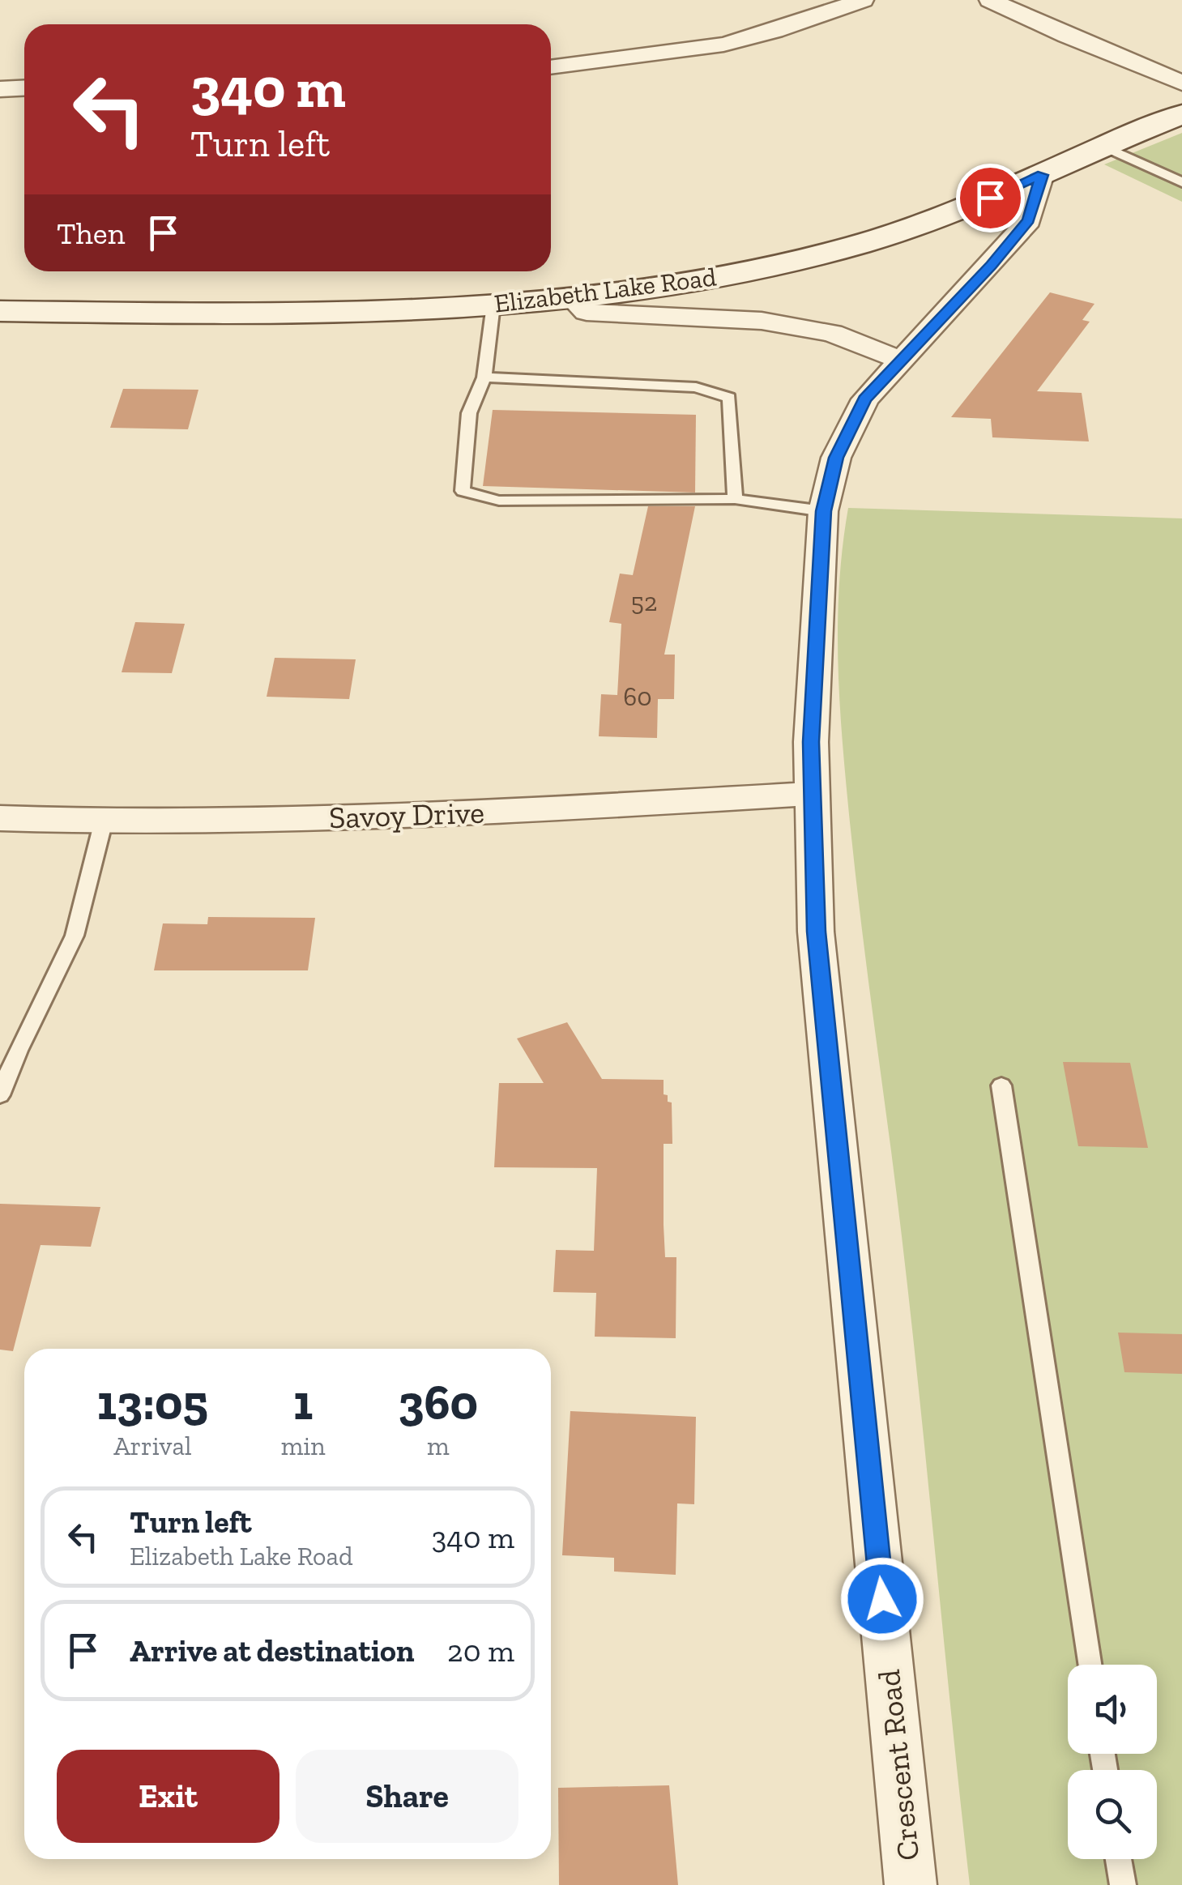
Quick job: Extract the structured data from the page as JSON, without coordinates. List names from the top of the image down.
{
  "streets": {
    "street": ["Elizabeth Lake Road", "Savoy Drive", "Crescent Road"]
  },
  "crossings": [
    ["Elizabeth Lake Road", "Crescent Road"],
    ["Savoy Drive", "Crescent Road"]
  ],
  "house_numbers": ["52", "60"],
  "page": {
    "turn": ["340 m", "Turn left"],
    "then": "Then",
    "eta": [
      "13:05",
      "Arrival",
      "1",
      "min",
      "360",
      "m"
    ],
    "list": [
      {
        "name": "Turn left",
        "note": "Elizabeth Lake Road",
        "value": "340 m"
      },
      {
        "name": "Arrive at destination",
        "value": "20 m"
      }
    ],
    "buttons": ["Exit", "Share"]
  }
}
